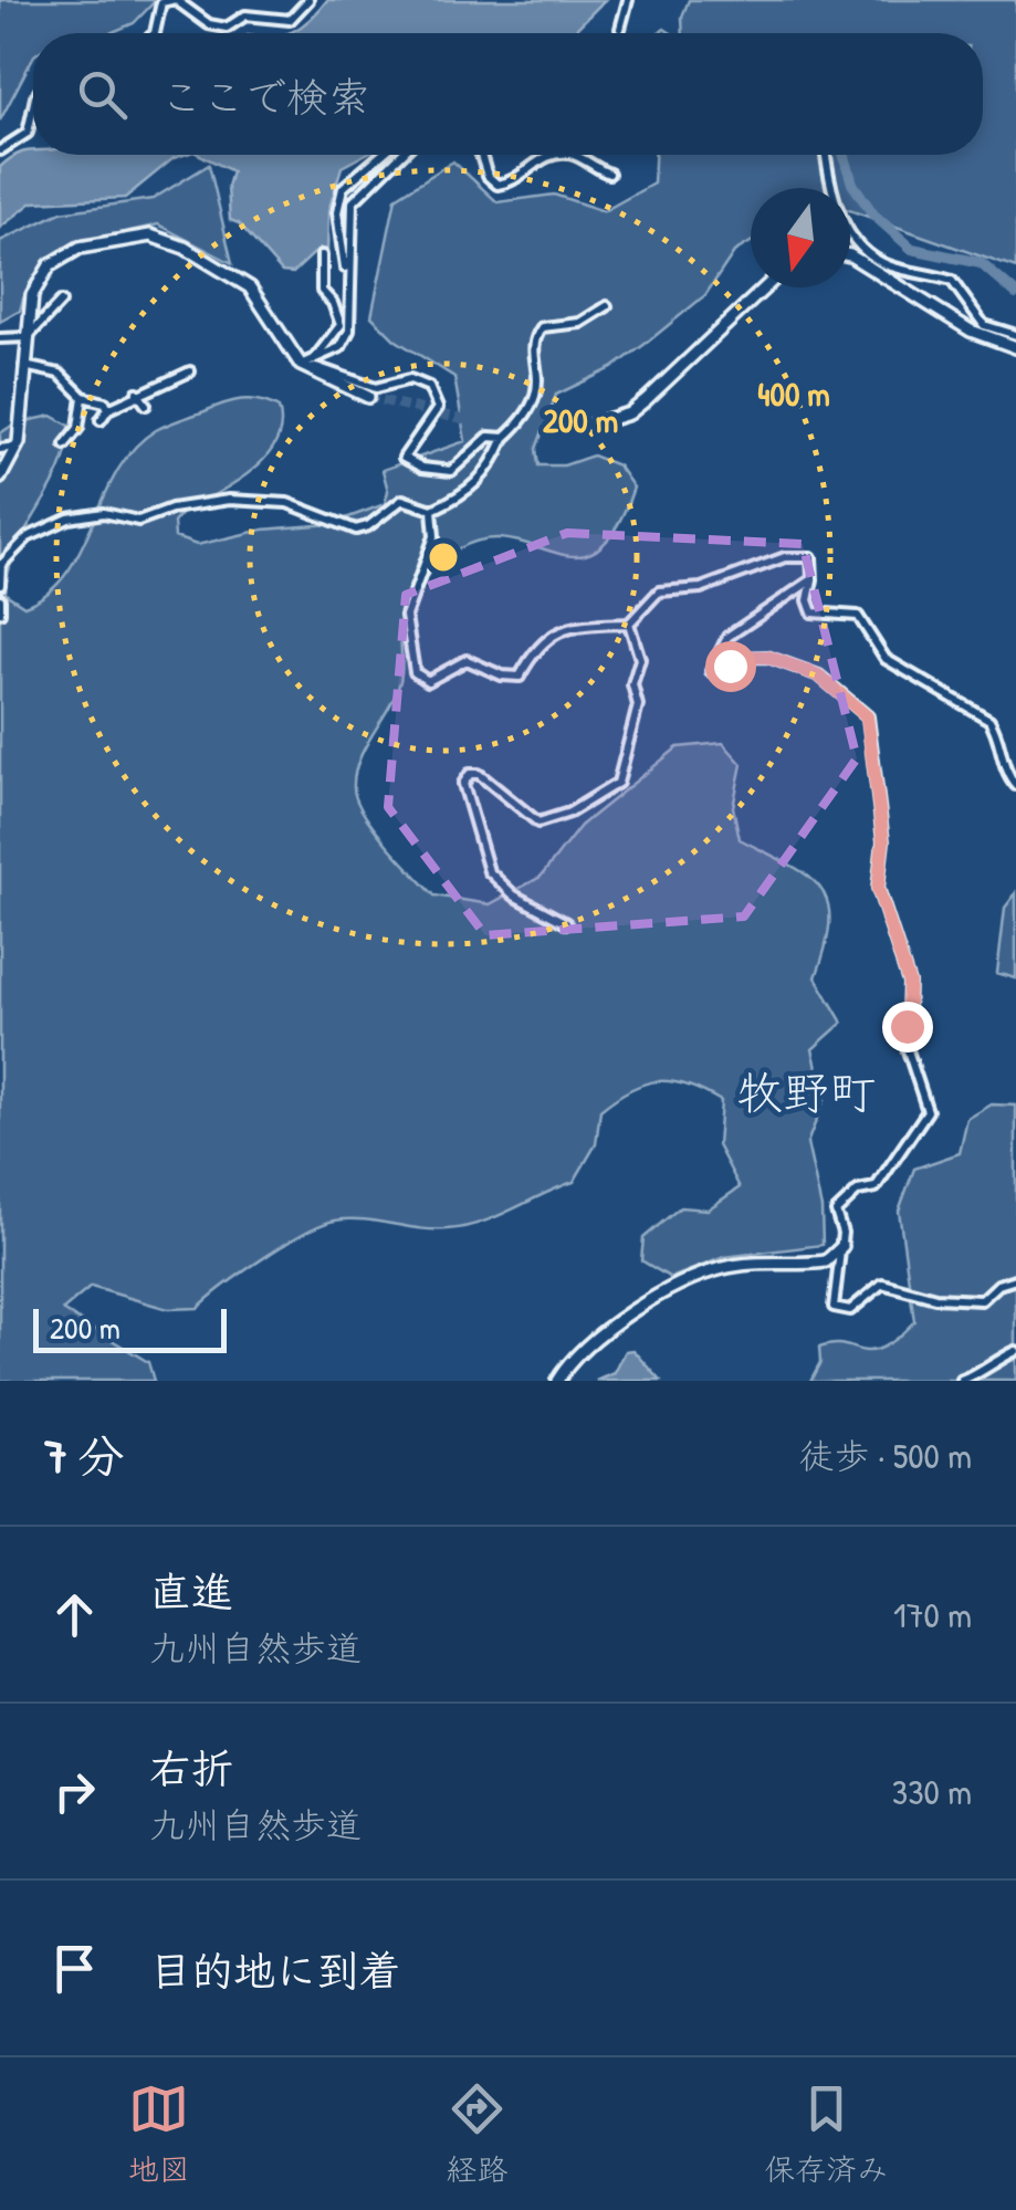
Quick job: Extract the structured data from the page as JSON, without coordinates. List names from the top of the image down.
{
  "districts": ["牧野町"],
  "scale_bar": "200 m",
  "north": "bottom",
  "page": {
    "search": "ここで検索",
    "scale": "200 m",
    "heading": ["7 分", "徒歩 · 500 m"],
    "list": [
      ["直進", "九州自然歩道", "170 m"],
      ["右折", "九州自然歩道", "330 m"],
      "目的地に到着"
    ],
    "nav": ["地図", "経路", "保存済み"]
  },
  "rings": ["400 m", "200 m"]
}
